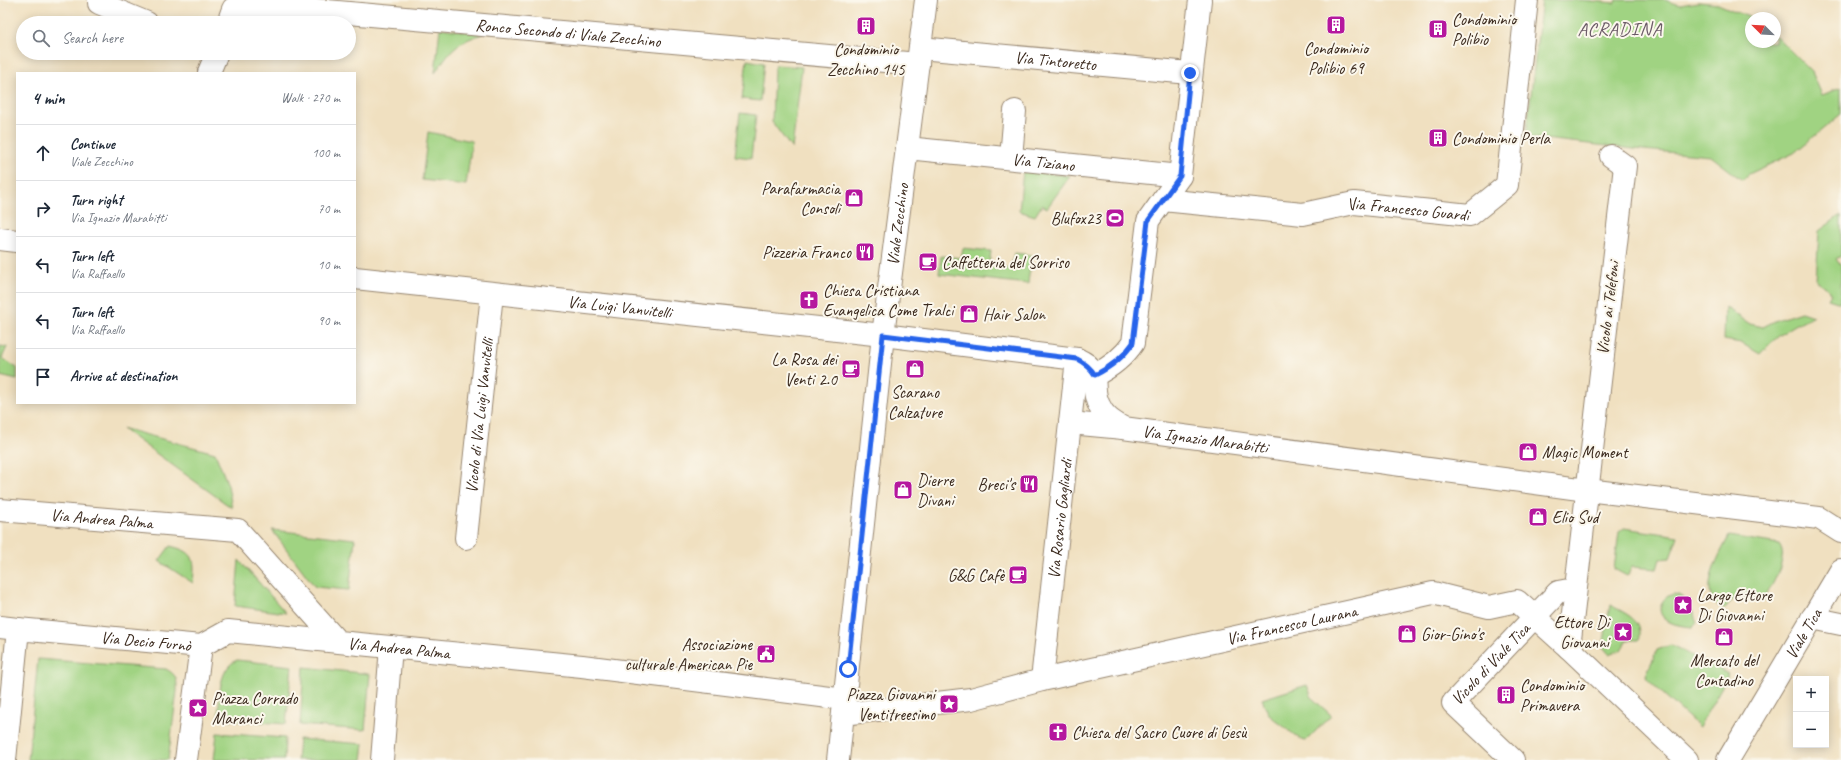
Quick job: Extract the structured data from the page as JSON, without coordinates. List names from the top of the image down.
{
  "streets": {
    "street": [
      "Ronco Secondo di Viale Zecchino",
      "Via Tintoretto",
      "Via Tiziano",
      "Via Francesco Guardi",
      "Viale Zecchino",
      "Via Luigi Vanvitelli",
      "Vicolo ai Telefoni",
      "Vicolo di Via Luigi Vanvitelli",
      "Via Ignazio Marabitti",
      "Via Andrea Palma",
      "Via Rosario Gagliardi",
      "Via Francesco Laurana",
      "Viale Tica",
      "Via Decio Furnò",
      "Vicolo di Viale Tica"
    ]
  },
  "crossings": [
    ["Ronco Secondo di Viale Zecchino", "Via Tintoretto"],
    ["Ronco Secondo di Viale Zecchino", "Viale Zecchino"],
    ["Via Tintoretto", "Viale Zecchino"],
    ["Via Tiziano", "Viale Zecchino"],
    ["Viale Zecchino", "Via Luigi Vanvitelli"],
    ["Viale Zecchino", "Via Andrea Palma"],
    ["Viale Zecchino", "Via Francesco Laurana"],
    ["Via Luigi Vanvitelli", "Vicolo di Via Luigi Vanvitelli"],
    ["Vicolo ai Telefoni", "Via Ignazio Marabitti"],
    ["Via Andrea Palma", "Via Francesco Laurana"],
    ["Via Andrea Palma", "Via Decio Furnò"],
    ["Via Rosario Gagliardi", "Via Francesco Laurana"]
  ],
  "districts": ["ACRADINA"],
  "places": {
    "building": [
      "Condominio Polibio 69",
      "Condominio Zecchino 145",
      "Condominio Polibio",
      "Condominio Perla",
      "Condominio Primavera"
    ],
    "shop": [
      "Parafarmacia Consoli",
      "Hair Salon",
      "Scarano Calzature",
      "Magic Moment",
      "Dierre Divani",
      "Elio Sud",
      "Gior-Gino's",
      "Mercato del Contadino"
    ],
    "sports": ["Blufox23"],
    "restaurant": ["Pizzeria Franco", "Breci's"],
    "cafe": ["Caffetteria del Sorriso", "La Rosa dei Venti 2.0", "G&G Cafè"],
    "church": ["Chiesa Cristiana Evangelica Come Tralci", "Chiesa del Sacro Cuore di Gesù"],
    "place": [
      "Largo Ettore Di Giovanni",
      "Ettore Di Giovanni",
      "Piazza Giovanni Ventitreesimo",
      "Piazza Corrado Maranci"
    ],
    "public building": ["Associazione culturale American Pie"]
  },
  "north": "top left",
  "page": {
    "search": "Search here",
    "heading": ["4 min", "Walk · 270 m"],
    "list": [
      ["Continue", "Viale Zecchino", "100 m"],
      ["Turn right", "Via Ignazio Marabitti", "70 m"],
      ["Turn left", "Via Raffaello", "10 m"],
      ["Turn left", "Via Raffaello", "90 m"],
      "Arrive at destination"
    ],
    "map_buttons": ["+", "−"]
  }
}
